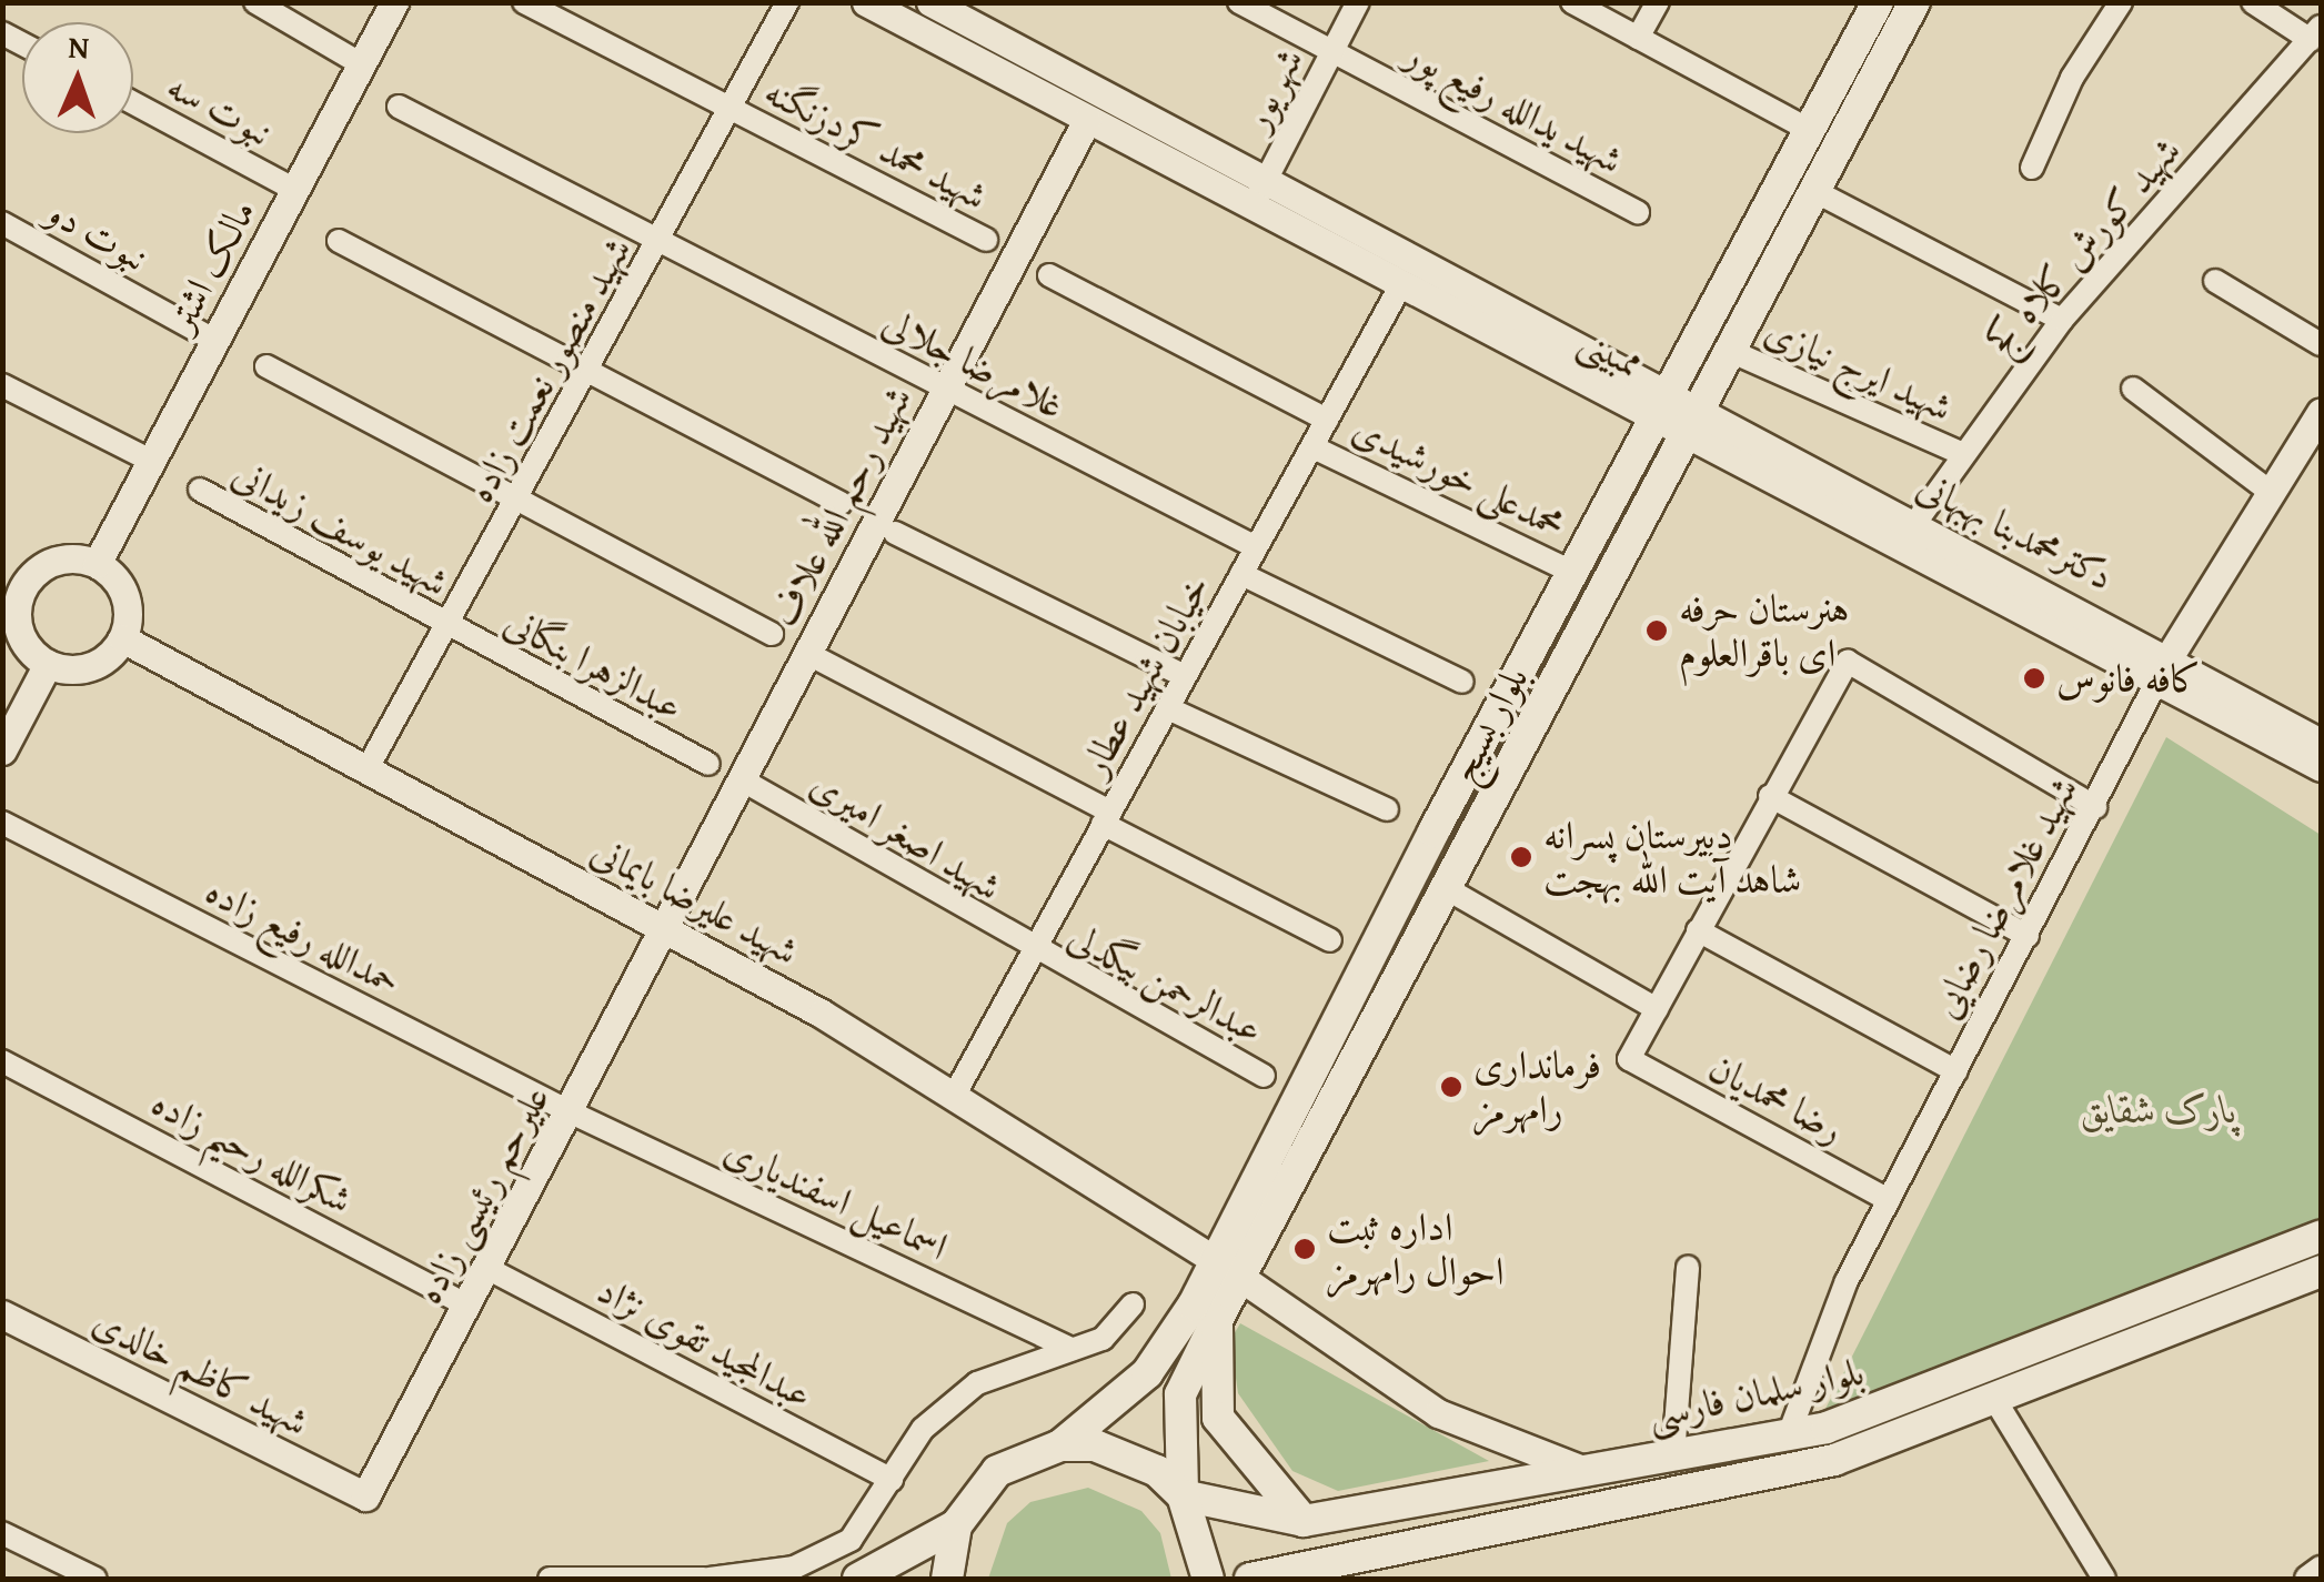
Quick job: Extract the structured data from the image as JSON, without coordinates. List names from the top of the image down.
{
  "streets": {
    "main road": ["بلوار بسیج", "بلوار سلمان فارسی"],
    "street": [
      "شهریور",
      "شهید یدالله رفیع پور",
      "نبوت سه",
      "شهید محمد کردزنگنه",
      "نبوت دو",
      "شهید کورش کلاه کج",
      "مالک اشتر",
      "ممبینی",
      "غلامرضا جلالی",
      "شهید ایرج نیازی",
      "شهید منصور نعمت زاده",
      "محمدعلی خورشیدی",
      "شهید رحم الله علاف",
      "شهید یوسف زیدانی",
      "دکترمحمدبنا بهبهانی",
      "عبدالزهرا بنگانی",
      "خیابان شهید عطار",
      "شهید اصغر امیری",
      "شهید غلامرضا رضایی",
      "شهید علیرضا بایمانی",
      "حمدالله رفیع زاده",
      "عبدالرحمن بیگدلی",
      "رضا محمدیان",
      "شکرالله رحیم زاده",
      "علیرحم رئیسی زاده",
      "اسماعیل اسفندیاری",
      "عبدالمجید تقوی نژاد",
      "شهید کاظم خالدی"
    ]
  },
  "crossings": [
    ["شهریور", "شهید یدالله رفیع پور"],
    ["شهریور", "ممبینی"],
    ["نبوت سه", "مالک اشتر"],
    ["شهید محمد کردزنگنه", "شهید منصور نعمت زاده"],
    ["نبوت دو", "مالک اشتر"],
    ["شهید کورش کلاه کج", "شهید ایرج نیازی"],
    ["شهید کورش کلاه کج", "دکترمحمدبنا بهبهانی"],
    ["مالک اشتر", "شهید علیرضا بایمانی"],
    ["ممبینی", "شهید رحم الله علاف"],
    ["ممبینی", "دکترمحمدبنا بهبهانی"],
    ["ممبینی", "خیابان شهید عطار"],
    ["ممبینی", "بلوار بسیج"],
    ["غلامرضا جلالی", "شهید منصور نعمت زاده"],
    ["غلامرضا جلالی", "شهید رحم الله علاف"],
    ["غلامرضا جلالی", "خیابان شهید عطار"],
    ["شهید ایرج نیازی", "بلوار بسیج"],
    ["شهید منصور نعمت زاده", "شهید یوسف زیدانی"],
    ["شهید منصور نعمت زاده", "عبدالزهرا بنگانی"],
    ["شهید منصور نعمت زاده", "شهید علیرضا بایمانی"],
    ["محمدعلی خورشیدی", "خیابان شهید عطار"],
    ["محمدعلی خورشیدی", "بلوار بسیج"],
    ["شهید رحم الله علاف", "شهید اصغر امیری"],
    ["شهید رحم الله علاف", "شهید علیرضا بایمانی"],
    ["شهید رحم الله علاف", "علیرحم رئیسی زاده"],
    ["شهید یوسف زیدانی", "عبدالزهرا بنگانی"],
    ["دکترمحمدبنا بهبهانی", "بلوار بسیج"],
    ["دکترمحمدبنا بهبهانی", "شهید غلامرضا رضایی"],
    ["خیابان شهید عطار", "شهید اصغر امیری"],
    ["خیابان شهید عطار", "شهید علیرضا بایمانی"],
    ["خیابان شهید عطار", "عبدالرحمن بیگدلی"],
    ["بلوار بسیج", "شهید علیرضا بایمانی"],
    ["بلوار بسیج", "بلوار سلمان فارسی"],
    ["شهید اصغر امیری", "عبدالرحمن بیگدلی"],
    ["شهید غلامرضا رضایی", "رضا محمدیان"],
    ["شهید غلامرضا رضایی", "بلوار سلمان فارسی"],
    ["شهید علیرضا بایمانی", "علیرحم رئیسی زاده"],
    ["حمدالله رفیع زاده", "علیرحم رئیسی زاده"],
    ["حمدالله رفیع زاده", "اسماعیل اسفندیاری"],
    ["شکرالله رحیم زاده", "علیرحم رئیسی زاده"],
    ["علیرحم رئیسی زاده", "اسماعیل اسفندیاری"],
    ["علیرحم رئیسی زاده", "عبدالمجید تقوی نژاد"],
    ["علیرحم رئیسی زاده", "شهید کاظم خالدی"]
  ],
  "parks": ["پارک شقایق"],
  "places": [
    "هنرستان حرفه ای باقرالعلوم",
    "کافه فانوس",
    "دبیرستان پسرانه شاهد آیت الله بهجت",
    "فرمانداری رامهرمز",
    "اداره ثبت احوال رامهرمز"
  ],
  "north": "top"
}
